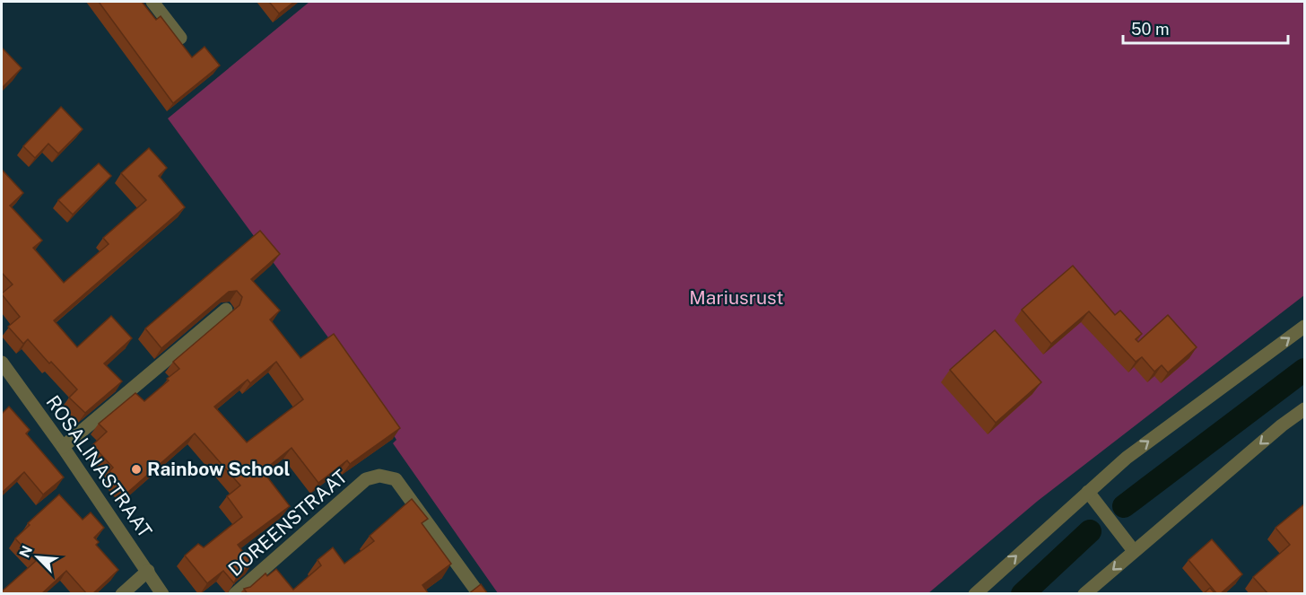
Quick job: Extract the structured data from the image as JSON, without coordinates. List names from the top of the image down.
{
  "streets": {
    "street": ["ROSALINASTRAAT", "DOREENSTRAAT"]
  },
  "parks": ["Mariusrust"],
  "places": ["Rainbow School"],
  "scale_bar": "50 m",
  "north": "top left"
}
